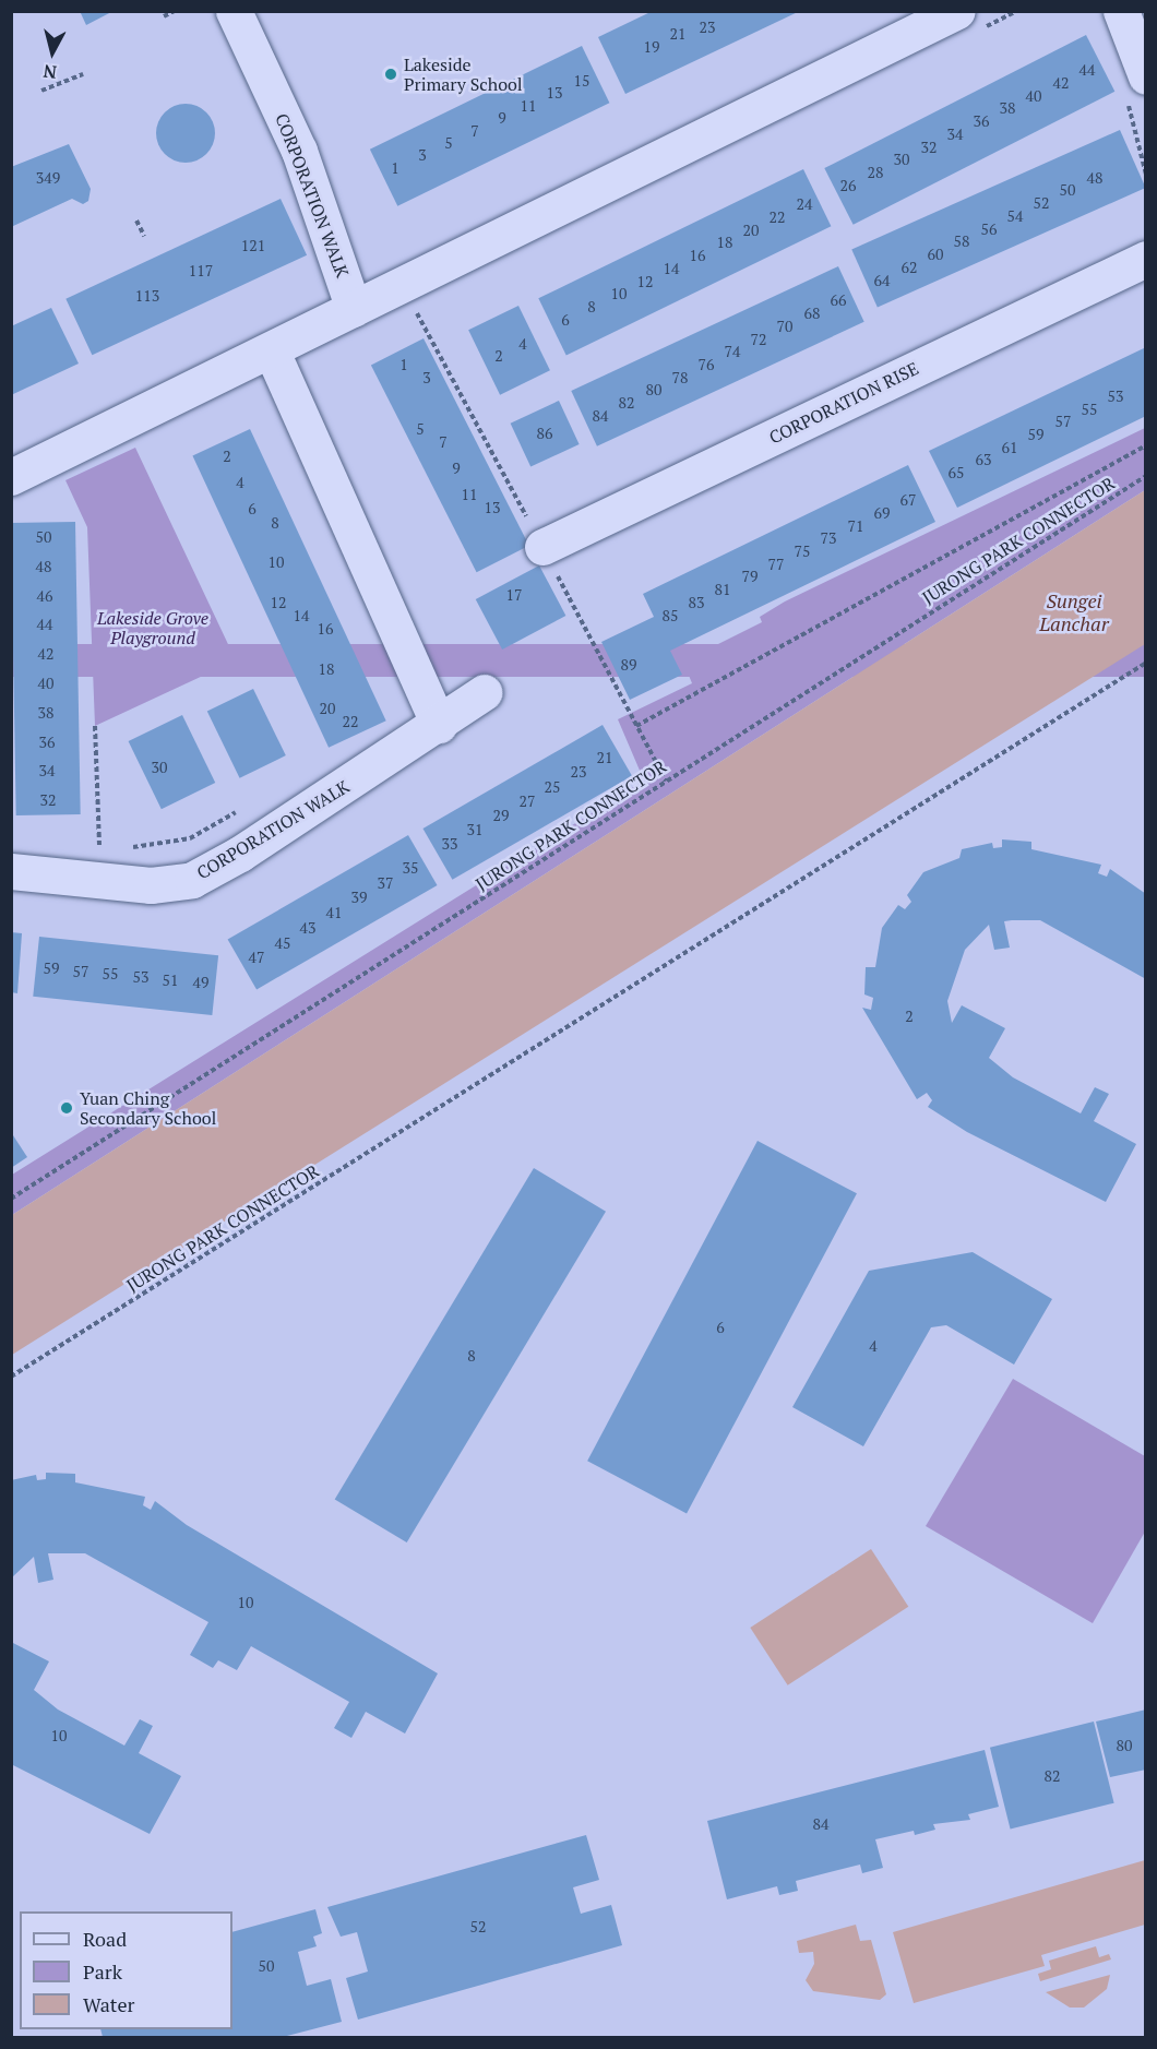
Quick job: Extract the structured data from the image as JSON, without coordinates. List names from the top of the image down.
{
  "streets": {
    "street": ["CORPORATION WALK", "CORPORATION RISE"],
    "path": ["JURONG PARK CONNECTOR"]
  },
  "water": ["Sungei Lanchar"],
  "parks": ["Lakeside Grove Playground"],
  "places": ["Lakeside Primary School", "Yuan Ching Secondary School"],
  "house_numbers": [
    "23",
    "21",
    "19",
    "44",
    "15",
    "42",
    "13",
    "40",
    "11",
    "38",
    "9",
    "36",
    "7",
    "34",
    "5",
    "32",
    "3",
    "30",
    "1",
    "28",
    "349",
    "48",
    "26",
    "50",
    "52",
    "24",
    "54",
    "22",
    "56",
    "20",
    "58",
    "18",
    "121",
    "60",
    "16",
    "62",
    "14",
    "117",
    "64",
    "12",
    "10",
    "113",
    "66",
    "8",
    "68",
    "6",
    "70",
    "72",
    "4",
    "74",
    "2",
    "1",
    "76",
    "3",
    "78",
    "80",
    "53",
    "82",
    "55",
    "84",
    "57",
    "5",
    "86",
    "59",
    "7",
    "61",
    "2",
    "63",
    "9",
    "65",
    "4",
    "11",
    "67",
    "13",
    "6",
    "69",
    "8",
    "71",
    "50",
    "73",
    "75",
    "10",
    "77",
    "48",
    "79",
    "81",
    "17",
    "46",
    "12",
    "83",
    "14",
    "85",
    "44",
    "16",
    "42",
    "89",
    "18",
    "40",
    "20",
    "38",
    "22",
    "36",
    "21",
    "30",
    "34",
    "23",
    "25",
    "32",
    "27",
    "29",
    "31",
    "33",
    "35",
    "37",
    "39",
    "41",
    "43",
    "45",
    "47",
    "59",
    "57",
    "55",
    "53",
    "51",
    "49",
    "2",
    "6",
    "4",
    "8",
    "10",
    "10",
    "80",
    "82",
    "84",
    "52",
    "50"
  ],
  "legend": ["Road", "Park", "Water"],
  "north": "bottom"
}
